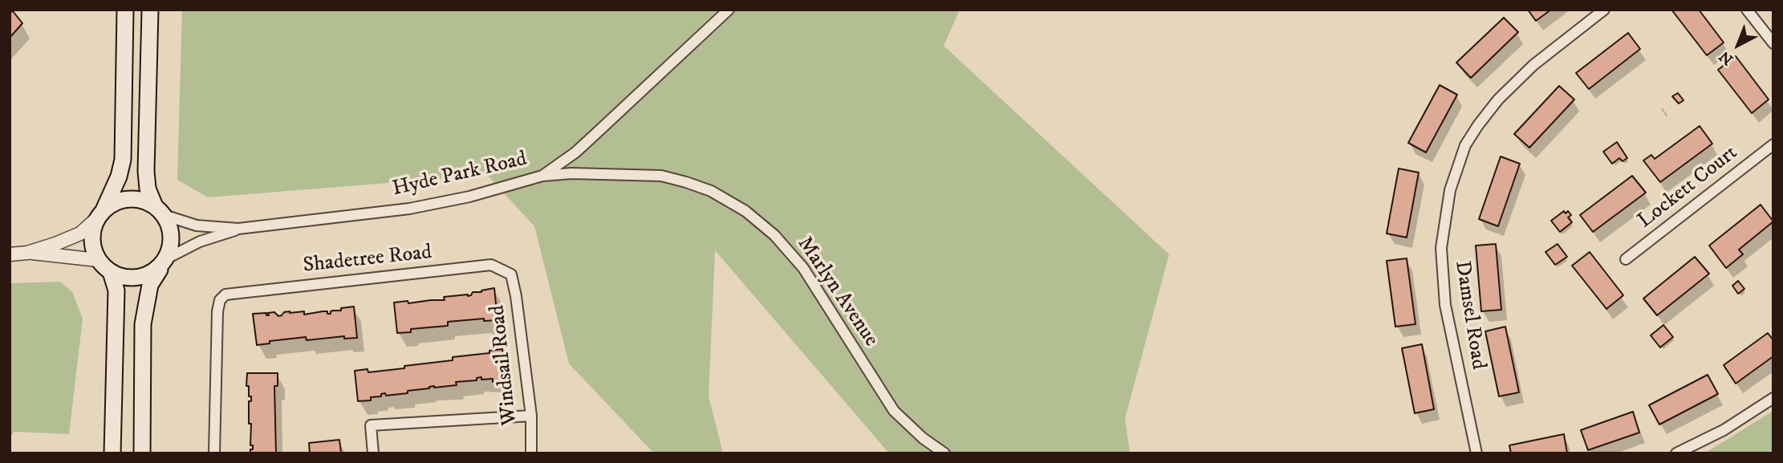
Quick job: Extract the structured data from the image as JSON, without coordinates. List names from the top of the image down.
{
  "streets": {
    "street": [
      "Hyde Park Road",
      "Lockett Court",
      "Shadetree Road",
      "Marlyn Avenue",
      "Damsel Road",
      "Windsail Road"
    ]
  },
  "crossings": [
    ["Hyde Park Road", "Marlyn Avenue"],
    ["Shadetree Road", "Windsail Road"]
  ],
  "north": "bottom left"
}
